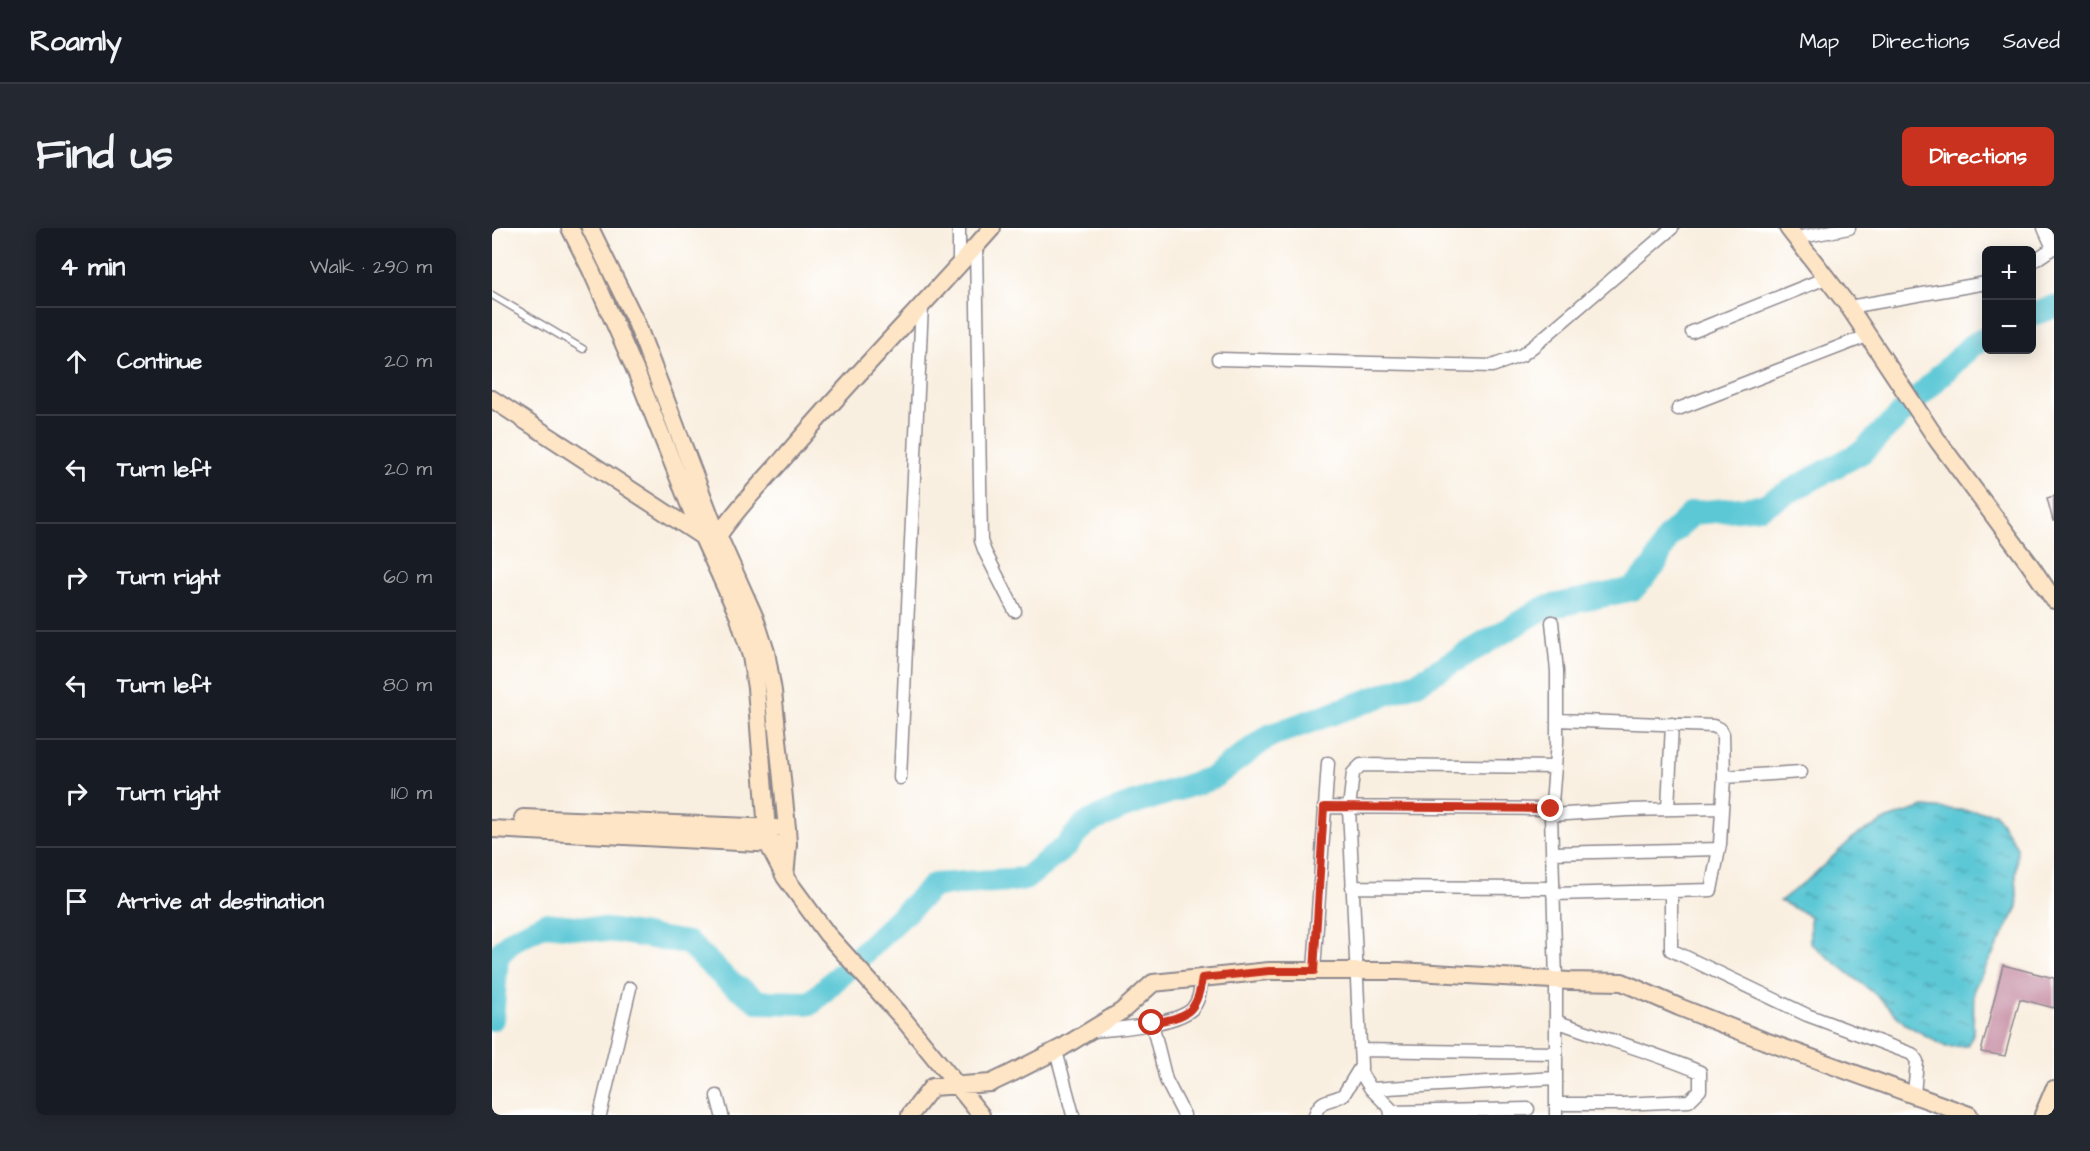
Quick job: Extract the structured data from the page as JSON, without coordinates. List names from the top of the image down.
{
  "page": {
    "header": "Roamly",
    "nav": ["Map", "Directions", "Saved"],
    "title": "Find us",
    "buttons": "Directions",
    "heading": ["4 min", "Walk · 290 m"],
    "map_buttons": ["+", "−"],
    "list": [
      ["Continue", "20 m"],
      ["Turn left", "20 m"],
      ["Turn right", "60 m"],
      ["Turn left", "80 m"],
      ["Turn right", "110 m"],
      "Arrive at destination"
    ]
  }
}
